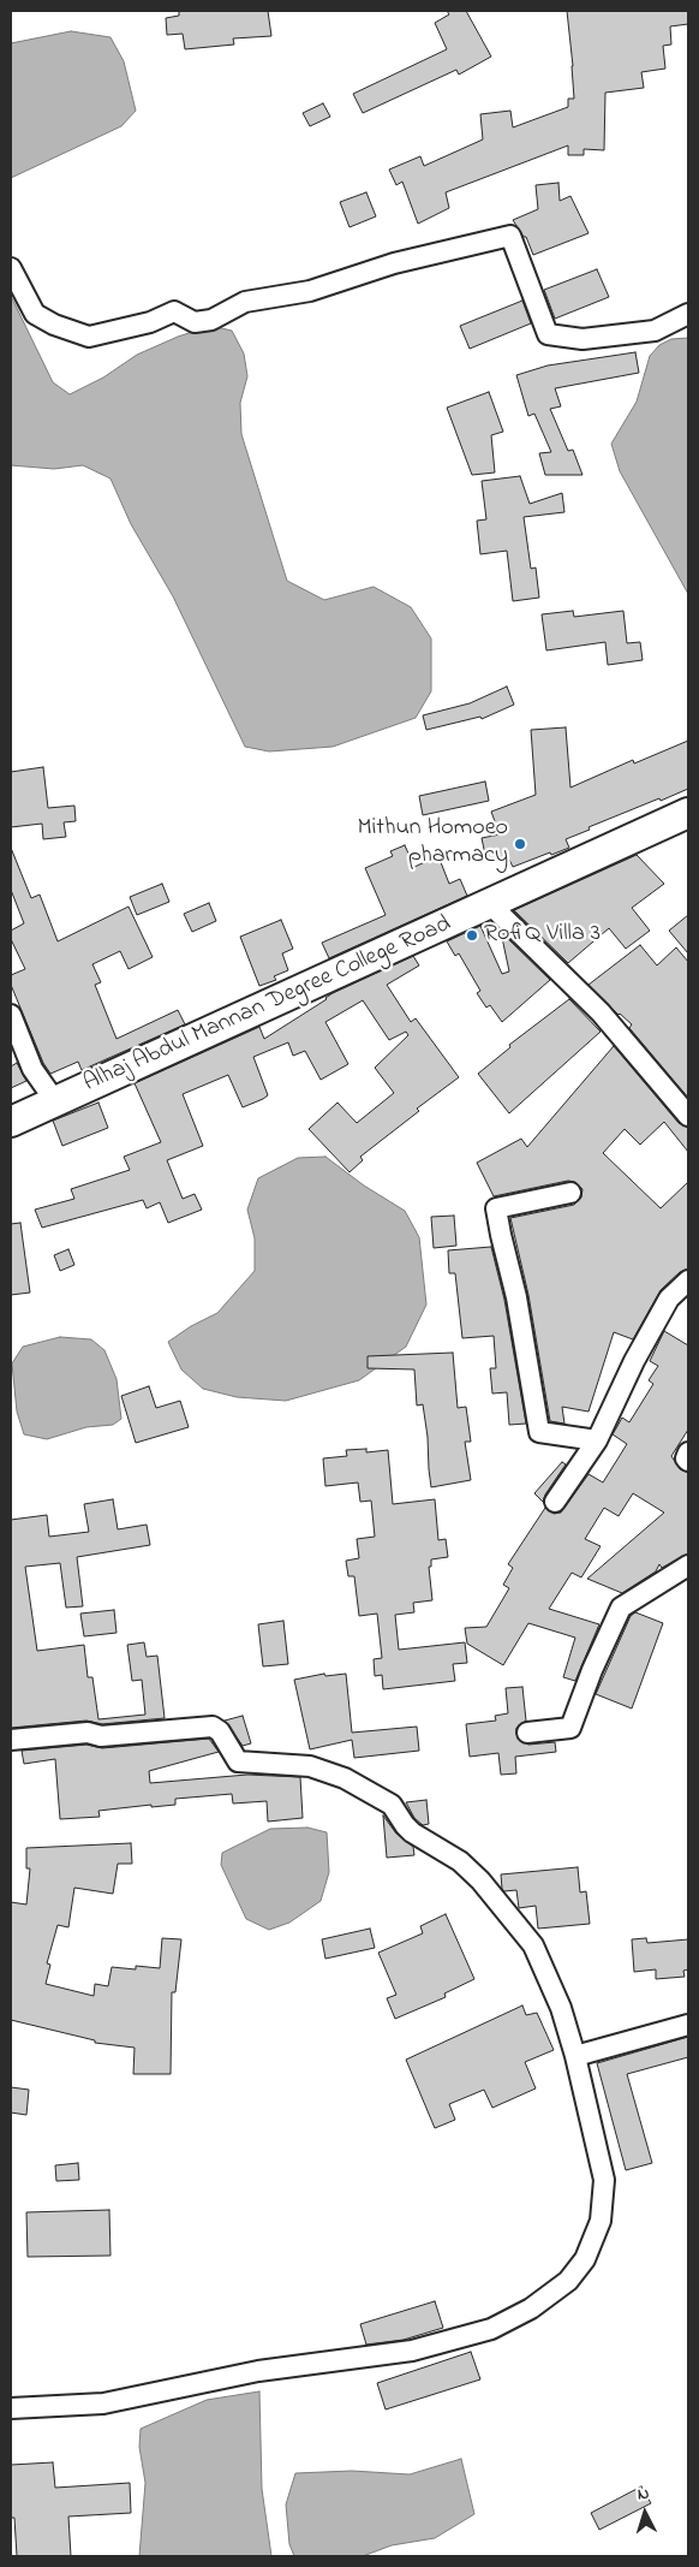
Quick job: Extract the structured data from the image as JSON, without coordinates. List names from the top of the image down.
{
  "streets": {
    "street": ["Alhaj Abdul Mannan Degree College Road"]
  },
  "places": ["Mithun Homoeo pharmacy", "RofiQ Villa 3"],
  "north": "top"
}
